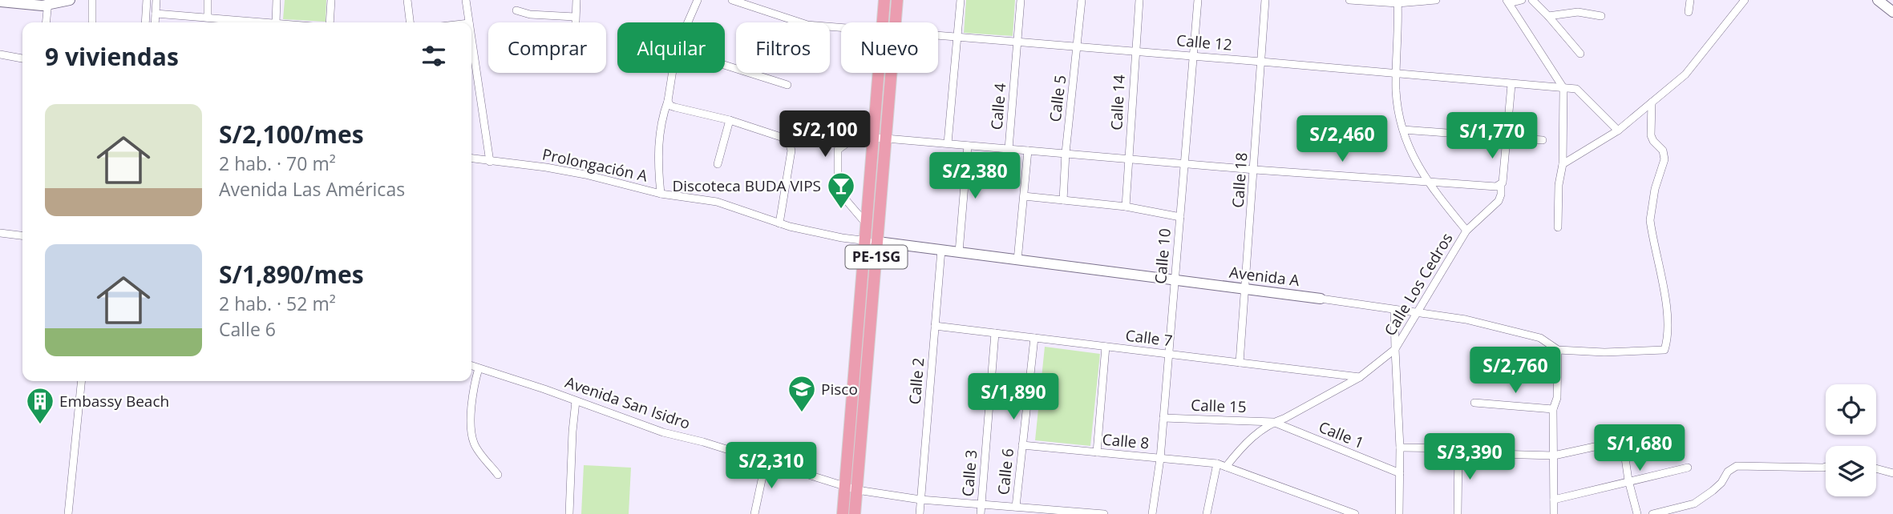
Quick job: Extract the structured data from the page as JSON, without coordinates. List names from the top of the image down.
{
  "streets": {
    "main road": ["PE-1SG"],
    "street": [
      "Calle 12",
      "Calle 5",
      "Calle 14",
      "Calle 4",
      "Prolongación A",
      "Calle 18",
      "Calle 10",
      "Avenida A",
      "Calle Los Cedros",
      "Calle 7",
      "Calle 2",
      "Avenida San Isidro",
      "Calle 15",
      "Calle 1",
      "Calle 8",
      "Calle 6",
      "Calle 3"
    ]
  },
  "crossings": [
    ["Calle 12", "Calle 5"],
    ["Calle 12", "Calle 14"],
    ["Calle 12", "Calle 4"],
    ["Calle 12", "Calle 18"],
    ["Calle 12", "Calle 10"],
    ["Calle 12", "Calle Los Cedros"],
    ["Prolongación A", "Avenida A"],
    ["Calle 18", "Avenida A"],
    ["Calle 18", "Calle 7"],
    ["Calle 10", "Avenida A"],
    ["Calle 10", "Calle 7"],
    ["Calle 10", "Calle 15"],
    ["Calle 10", "Calle 8"],
    ["PE-1SG", "Avenida A"],
    ["PE-1SG", "Avenida San Isidro"],
    ["Avenida A", "Calle Los Cedros"],
    ["Avenida A", "Calle 2"],
    ["Calle Los Cedros", "Calle 1"],
    ["Calle 7", "Calle 2"],
    ["Calle 7", "Calle 6"],
    ["Calle 7", "Calle 3"],
    ["Calle 15", "Calle 1"],
    ["Calle 8", "Calle 6"]
  ],
  "places": {
    "bar": ["Discoteca BUDA VIPS"],
    "school or university": ["Pisco"],
    "building": ["Embassy Beach"]
  },
  "page": {
    "chip": [
      "Comprar",
      "Alquilar",
      "Filtros",
      "Nuevo"
    ],
    "heading": "9 viviendas",
    "list": [
      {
        "name": "S/2,100/mes",
        "note": "2 hab. · 70 m² · Avenida Las Américas"
      },
      {
        "name": "S/1,890/mes",
        "note": "2 hab. · 52 m² · Calle 6"
      }
    ],
    "price": [
      "S/2,100",
      "S/1,770",
      "S/2,460",
      "S/2,380",
      "S/2,760",
      "S/1,890",
      "S/1,680",
      "S/3,390",
      "S/2,310"
    ]
  }
}
